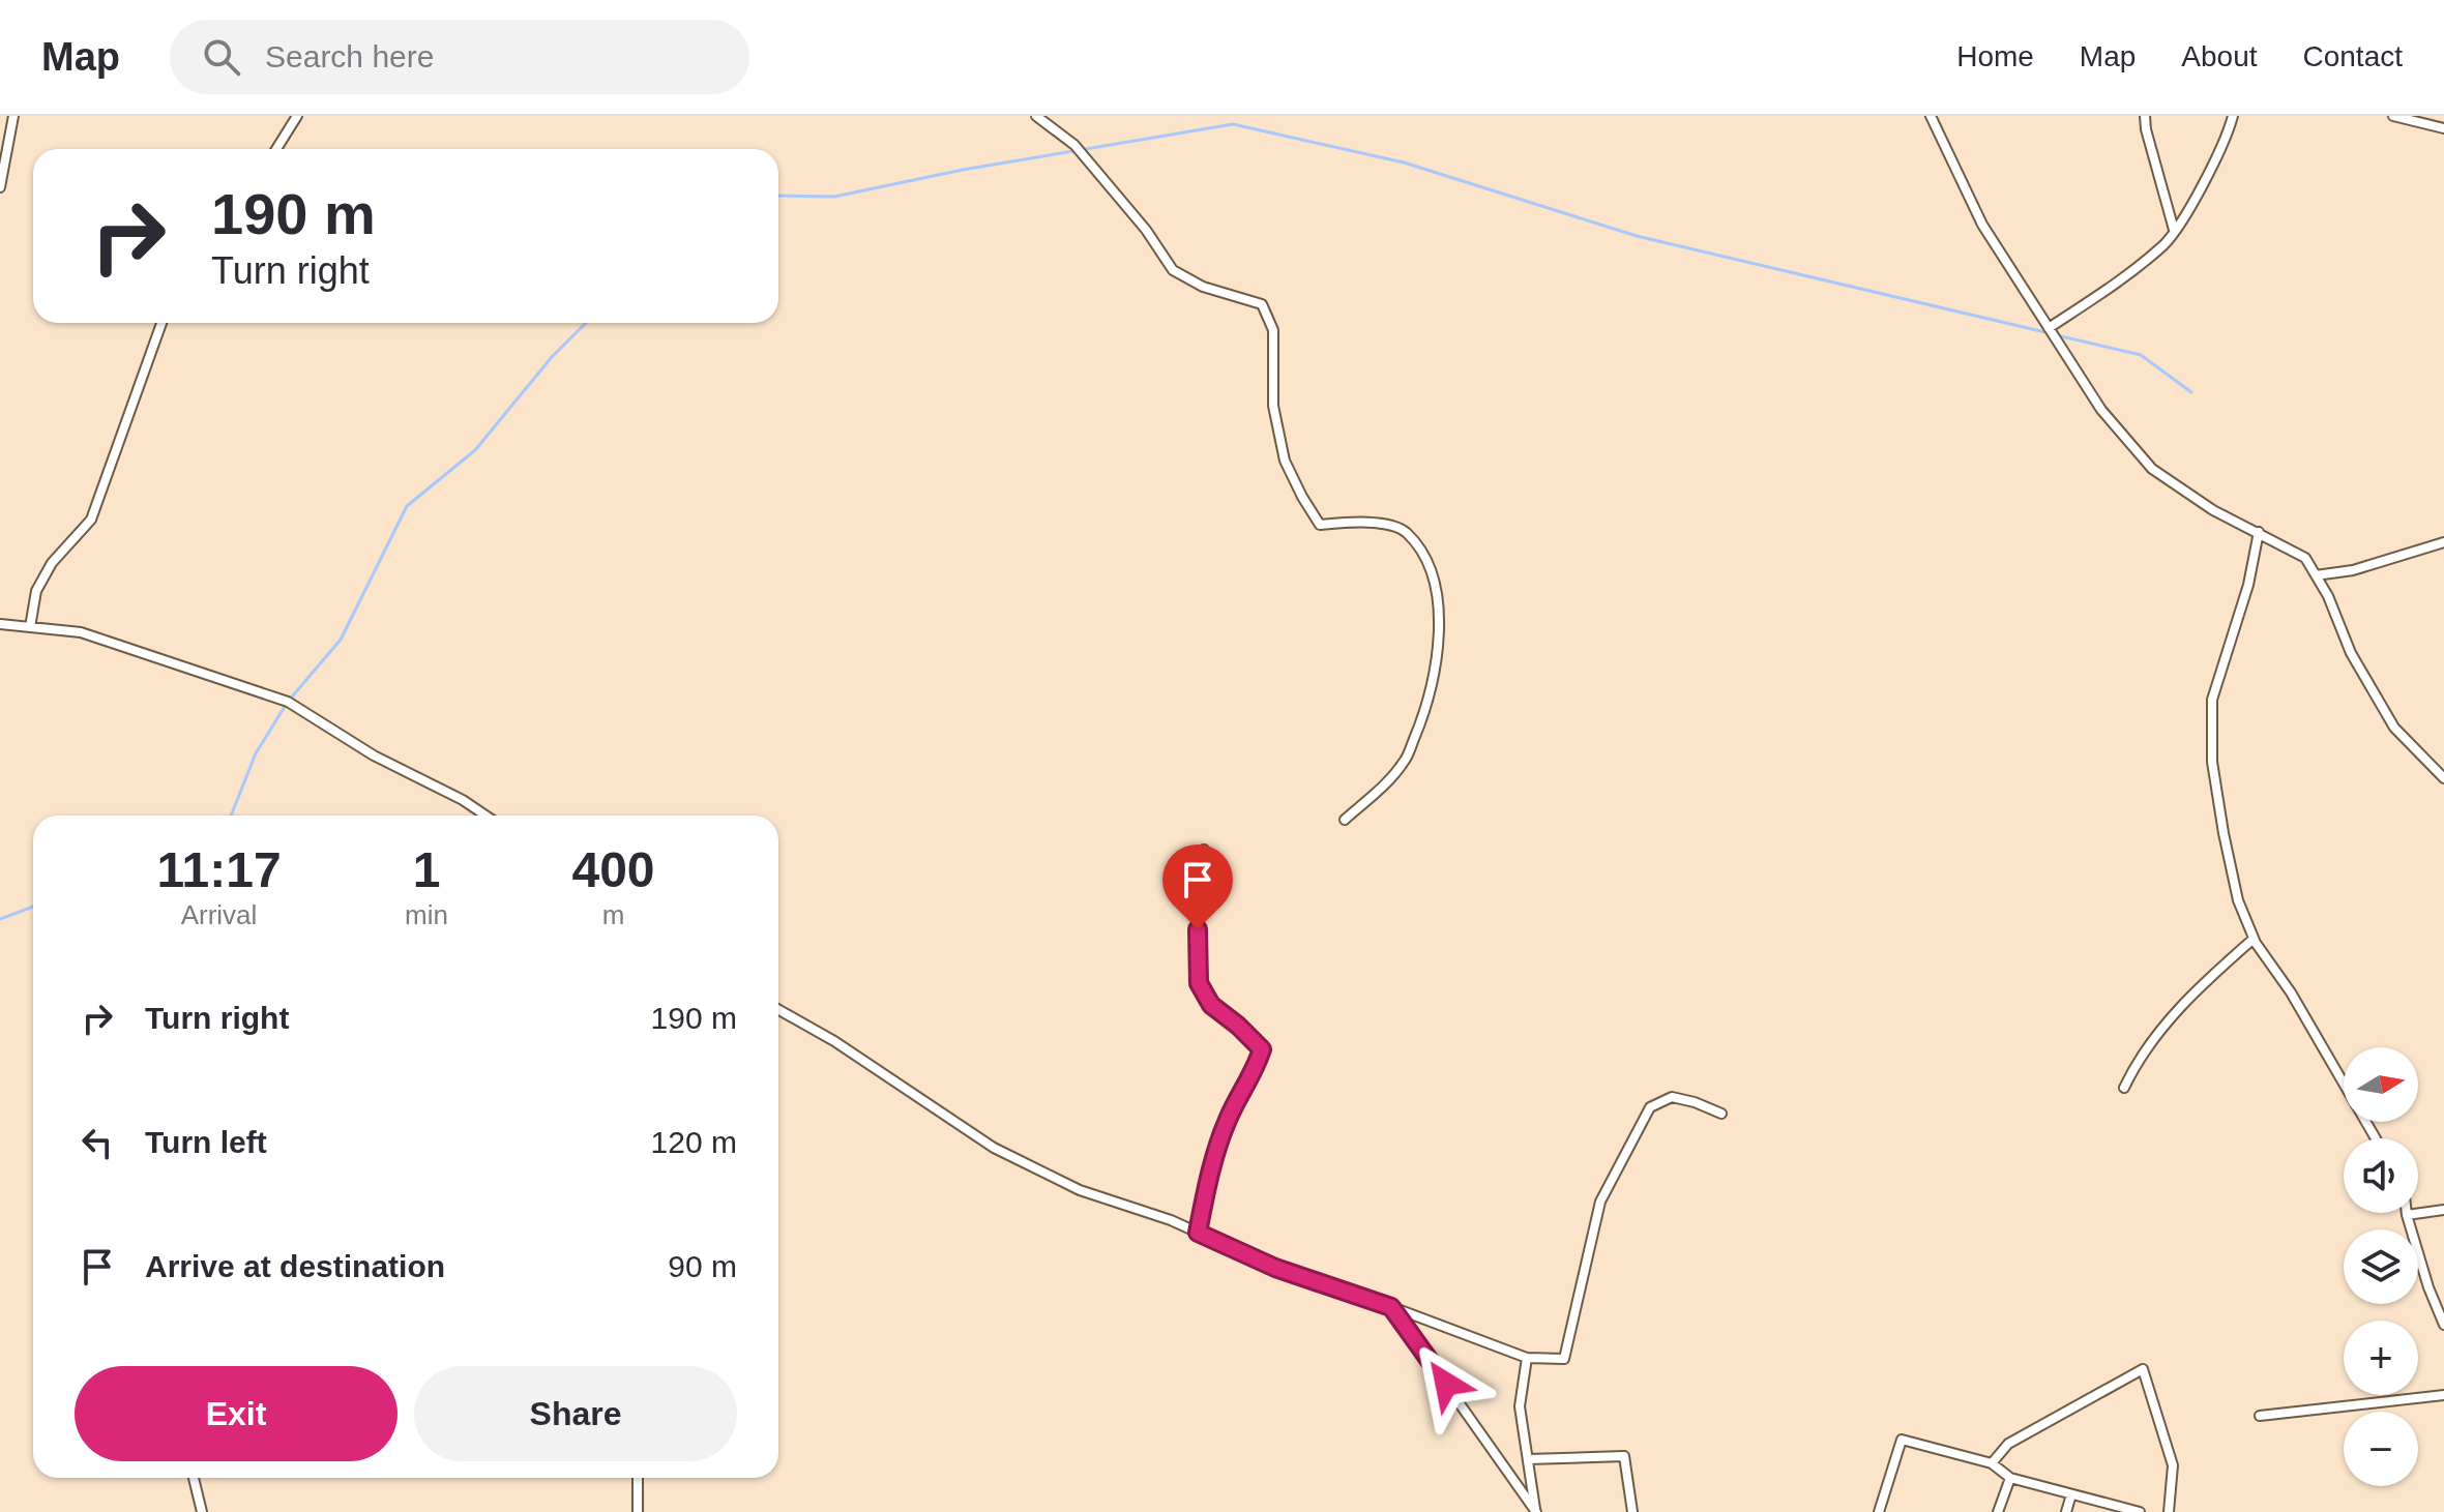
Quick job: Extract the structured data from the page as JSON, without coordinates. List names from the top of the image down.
{
  "north": "right",
  "page": {
    "header": "Map",
    "search": "Search here",
    "nav": [
      "Home",
      "Map",
      "About",
      "Contact"
    ],
    "turn": ["190 m", "Turn right"],
    "eta": [
      "11:17",
      "Arrival",
      "1",
      "min",
      "400",
      "m"
    ],
    "list": [
      {
        "name": "Turn right",
        "value": "190 m"
      },
      {
        "name": "Turn left",
        "value": "120 m"
      },
      {
        "name": "Arrive at destination",
        "value": "90 m"
      }
    ],
    "map_buttons": ["+", "−"],
    "buttons": ["Exit", "Share"]
  }
}
